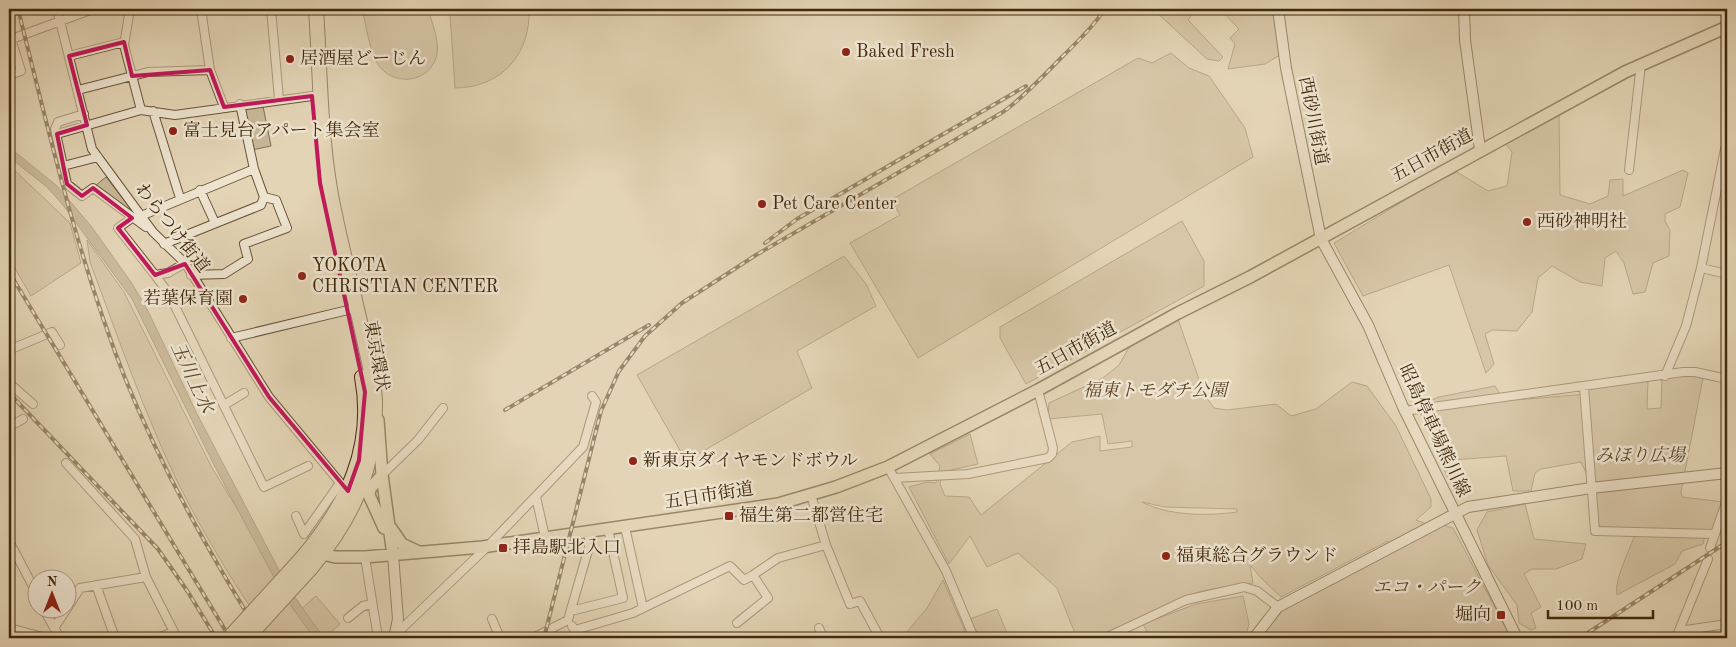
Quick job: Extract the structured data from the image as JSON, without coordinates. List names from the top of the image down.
{
  "streets": {
    "highway": ["東京環状"],
    "main road": ["五日市街道"],
    "street": ["西砂川街道", "わらつけ街道", "昭島停車場熊川線"]
  },
  "crossings": [
    ["西砂川街道", "五日市街道"],
    ["西砂川街道", "昭島停車場熊川線"],
    ["五日市街道", "東京環状"],
    ["五日市街道", "昭島停車場熊川線"],
    ["わらつけ街道", "東京環状"]
  ],
  "water": ["玉川上水"],
  "parks": ["福東トモダチ公園", "みほり広場", "エコ・パーク"],
  "places": {
    "other": [
      "Baked Fresh",
      "居酒屋どーじん",
      "富士見台アパート集会室",
      "Pet Care Center",
      "西砂神明社",
      "YOKOTA CHRISTIAN CENTER",
      "若葉保育園",
      "新東京ダイヤモンドボウル",
      "福東総合グラウンド"
    ],
    "transit": ["福生第二都営住宅", "拝島駅北入口", "堀向"]
  },
  "scale_bar": "100 m",
  "north": "top"
}
